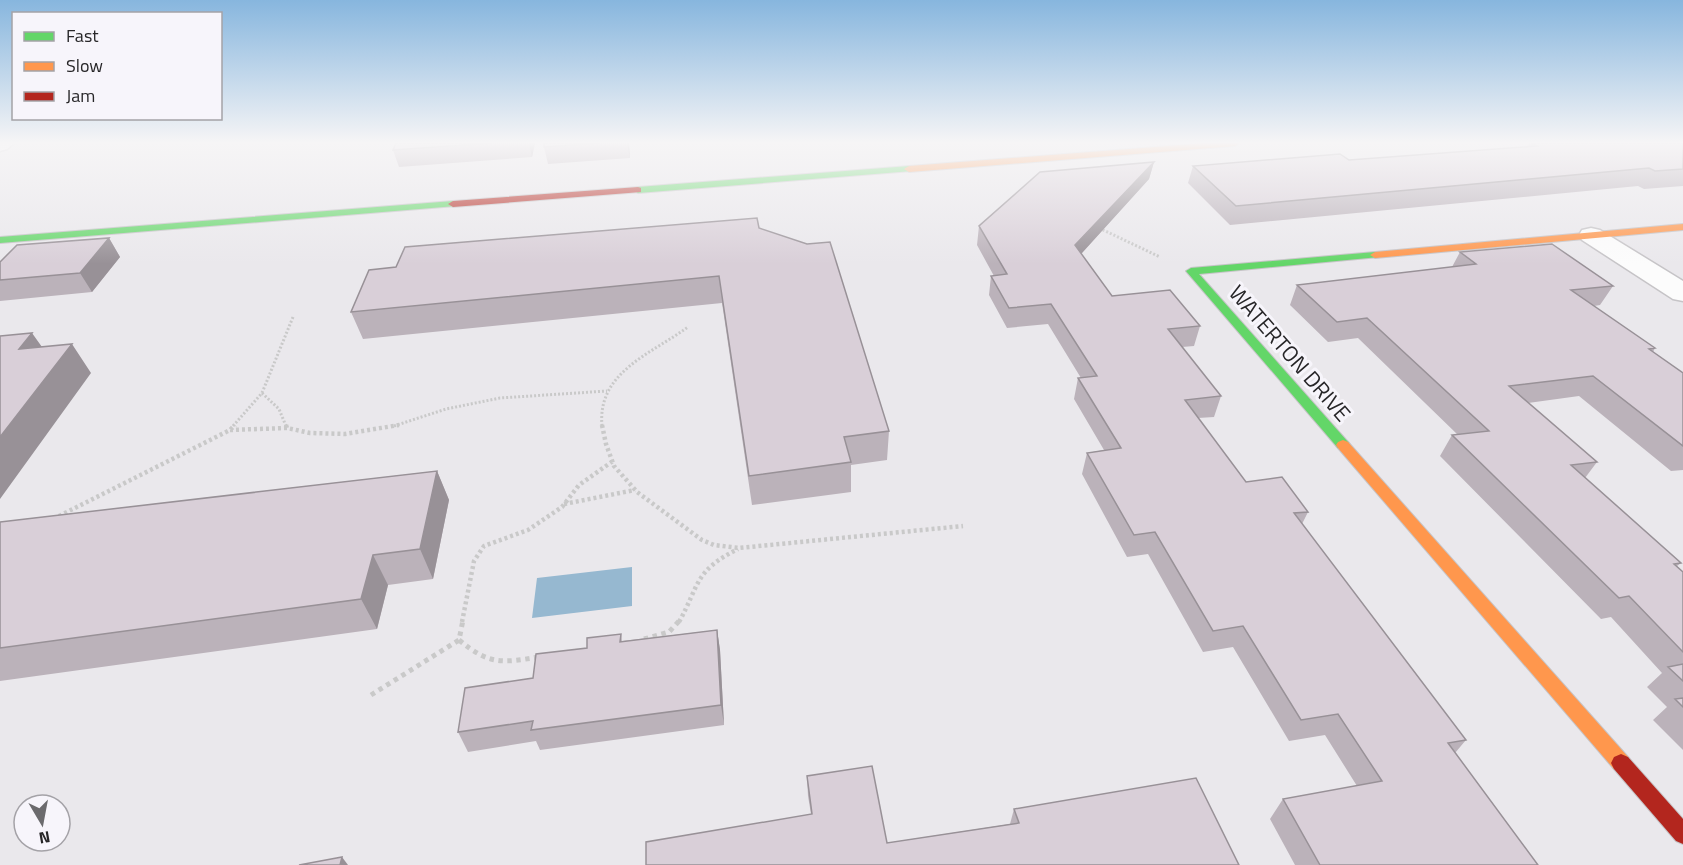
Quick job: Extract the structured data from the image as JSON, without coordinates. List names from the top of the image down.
{
  "streets": {
    "main road": ["WATERTON DRIVE"]
  },
  "legend": ["Fast", "Slow", "Jam"],
  "north": "bottom"
}
